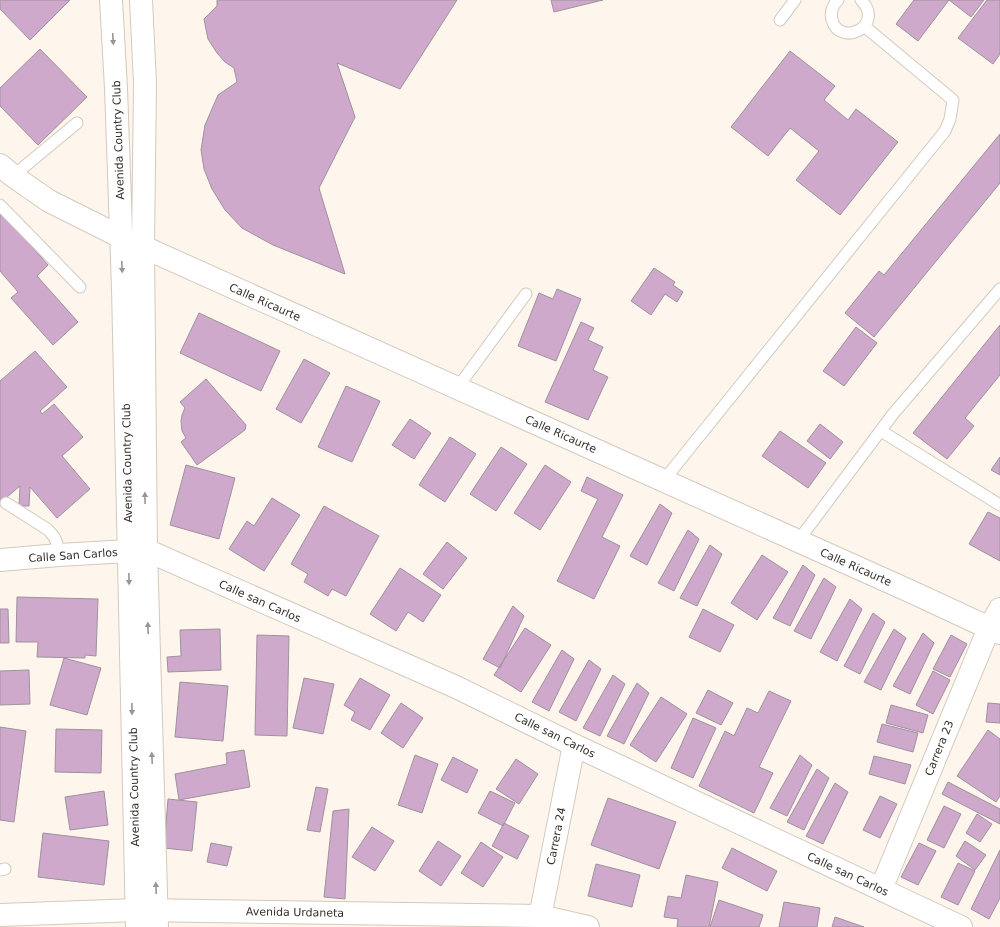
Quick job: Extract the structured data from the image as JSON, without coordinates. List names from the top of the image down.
{
  "streets": {
    "street": [
      "Avenida Country Club",
      "Calle Ricaurte",
      "Calle San Carlos",
      "Calle san Carlos",
      "Carrera 23",
      "Carrera 24",
      "Avenida Urdaneta"
    ]
  },
  "crossings": [
    ["Avenida Country Club", "Calle Ricaurte"],
    ["Avenida Country Club", "Calle San Carlos"],
    ["Avenida Country Club", "Calle san Carlos"],
    ["Avenida Country Club", "Avenida Urdaneta"],
    ["Calle Ricaurte", "Carrera 23"],
    ["Calle San Carlos", "Calle san Carlos"],
    ["Calle san Carlos", "Carrera 23"],
    ["Calle san Carlos", "Carrera 24"],
    ["Carrera 24", "Avenida Urdaneta"]
  ]
}
